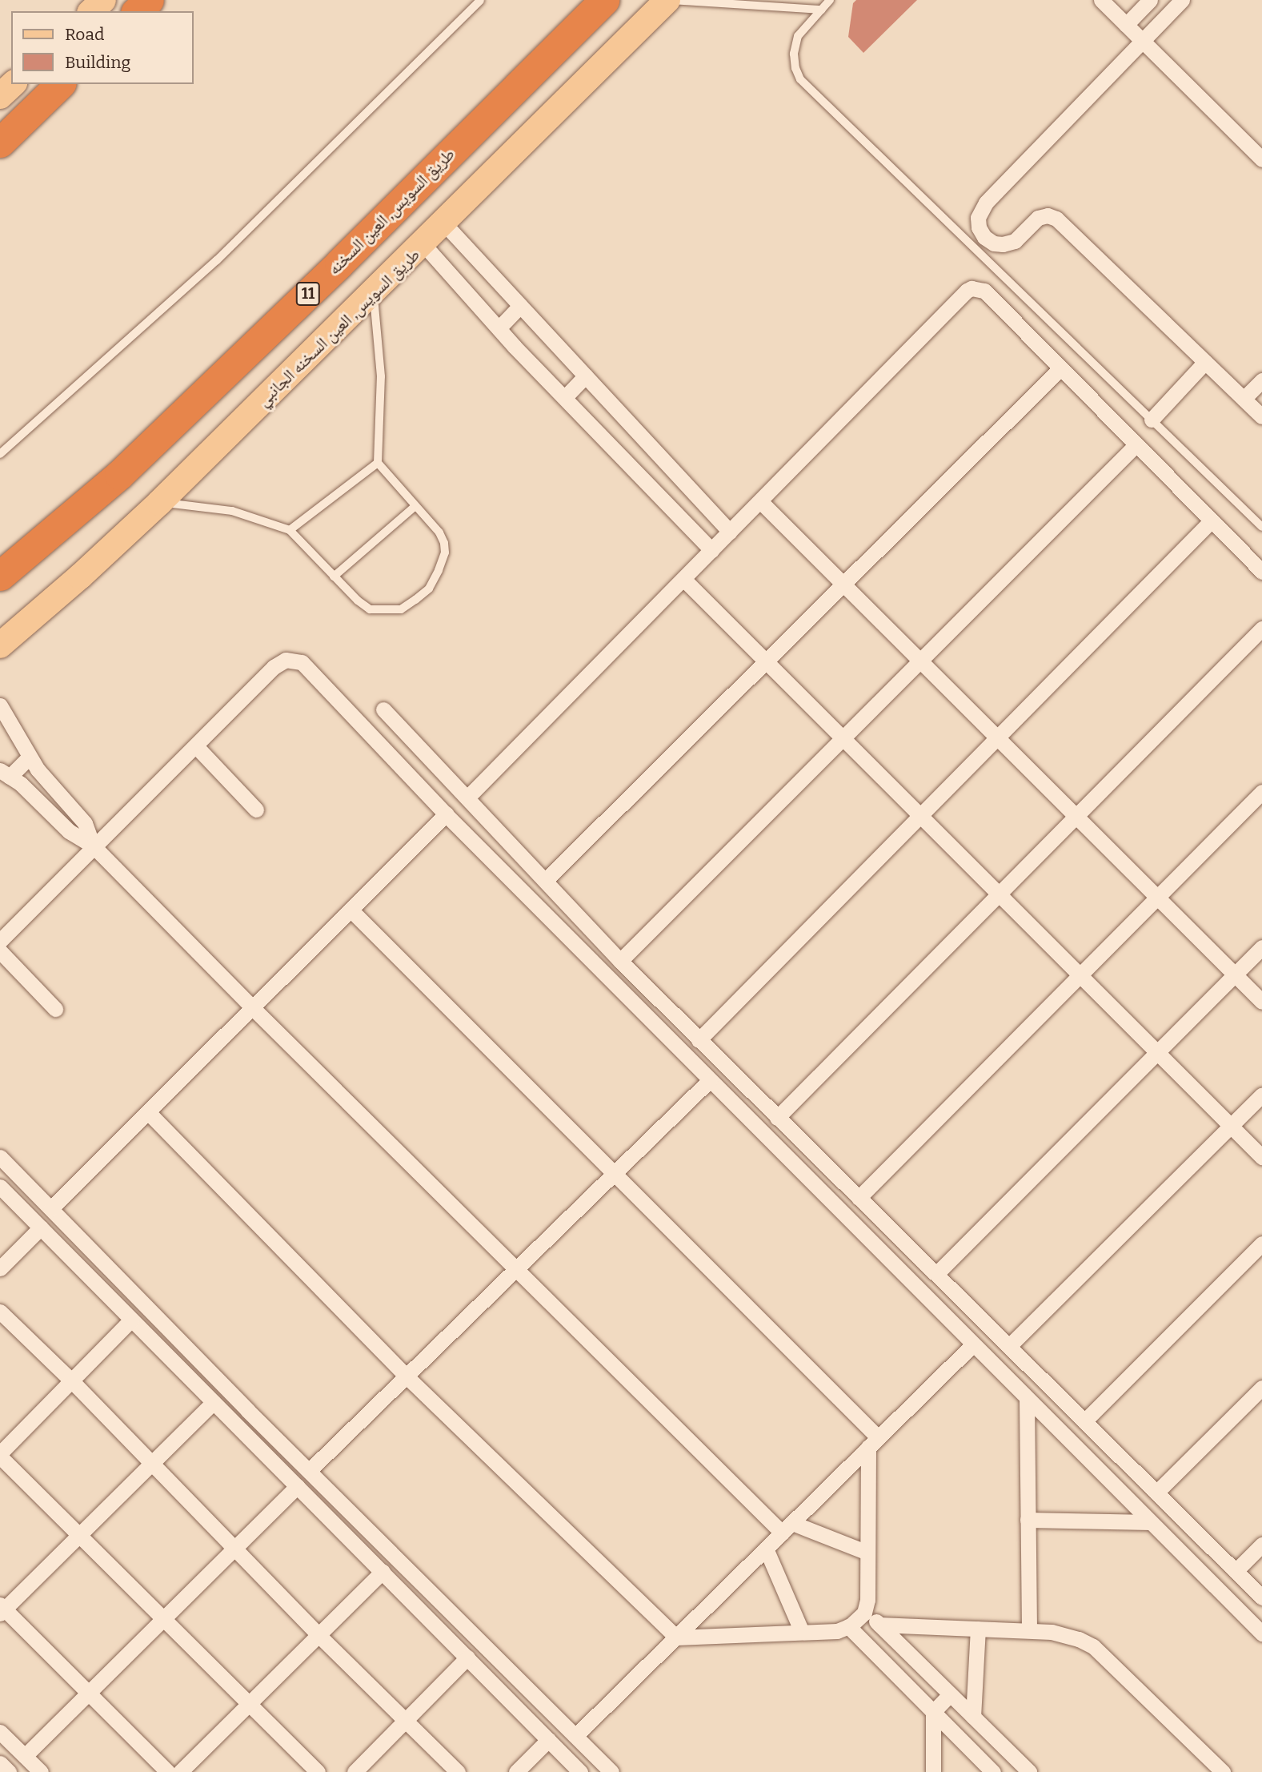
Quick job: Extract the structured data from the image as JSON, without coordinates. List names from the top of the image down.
{
  "streets": {
    "highway": ["طريق السويس, العين السخنه", "11"],
    "main road": ["طريق السويس, العين السخنه الجانبي"]
  },
  "legend": ["Road", "Building"]
}
